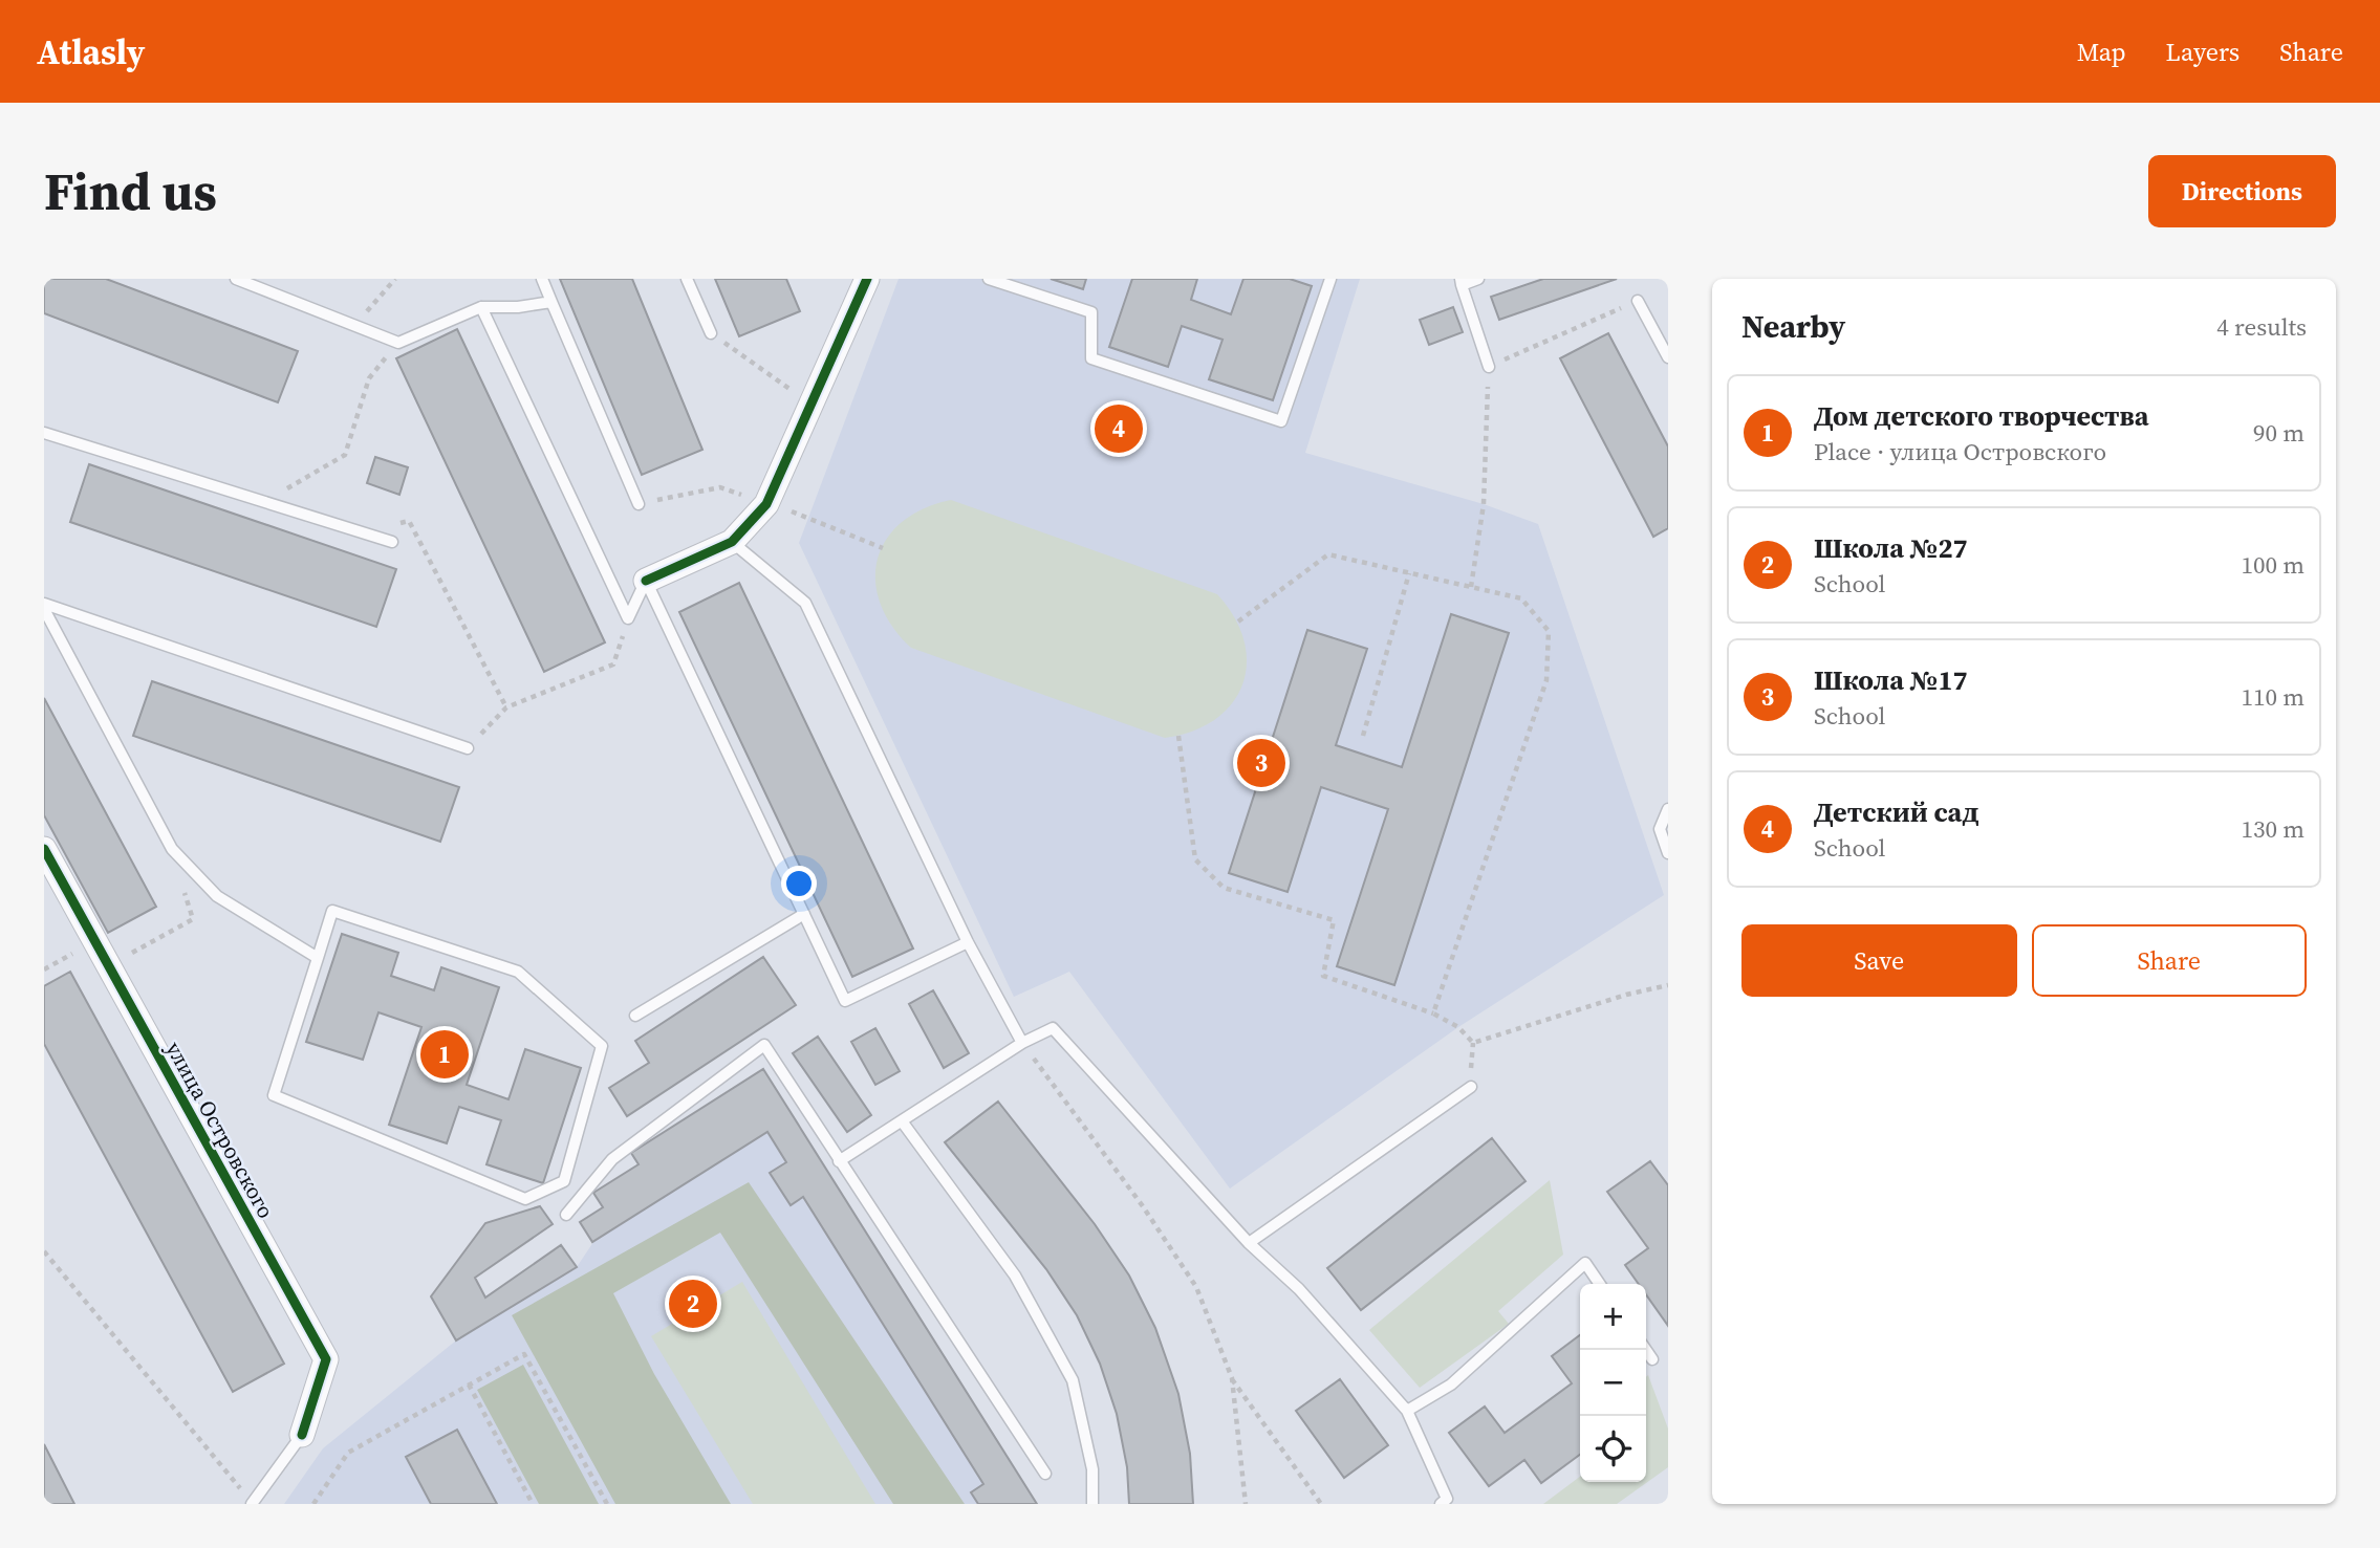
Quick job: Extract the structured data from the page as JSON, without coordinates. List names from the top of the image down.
{
  "streets": {
    "street": ["улица Островского"]
  },
  "page": {
    "header": "Atlasly",
    "nav": ["Map", "Layers", "Share"],
    "buttons": [
      "Directions",
      ["Save", "Share"]
    ],
    "title": "Find us",
    "heading": ["Nearby", "4 results"],
    "list": [
      {
        "mark": "1",
        "name": "Дом детского творчества",
        "note": "Place · улица Островского",
        "value": "90 m"
      },
      {
        "mark": "2",
        "name": "Школа №27",
        "note": "School",
        "value": "100 m"
      },
      {
        "mark": "3",
        "name": "Школа №17",
        "note": "School",
        "value": "110 m"
      },
      {
        "mark": "4",
        "name": "Детский сад",
        "note": "School",
        "value": "130 m"
      }
    ],
    "pins": [
      "4",
      "3",
      "1",
      "2"
    ],
    "map_buttons": ["+", "−"]
  }
}
